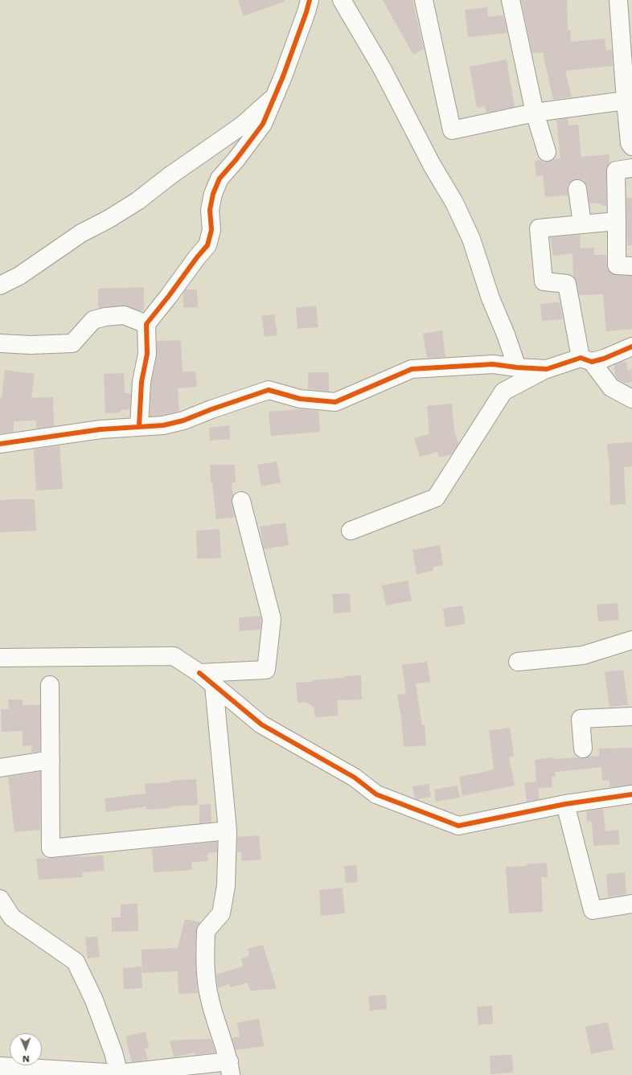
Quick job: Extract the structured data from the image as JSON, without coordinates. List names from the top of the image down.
{
  "north": "bottom"
}
